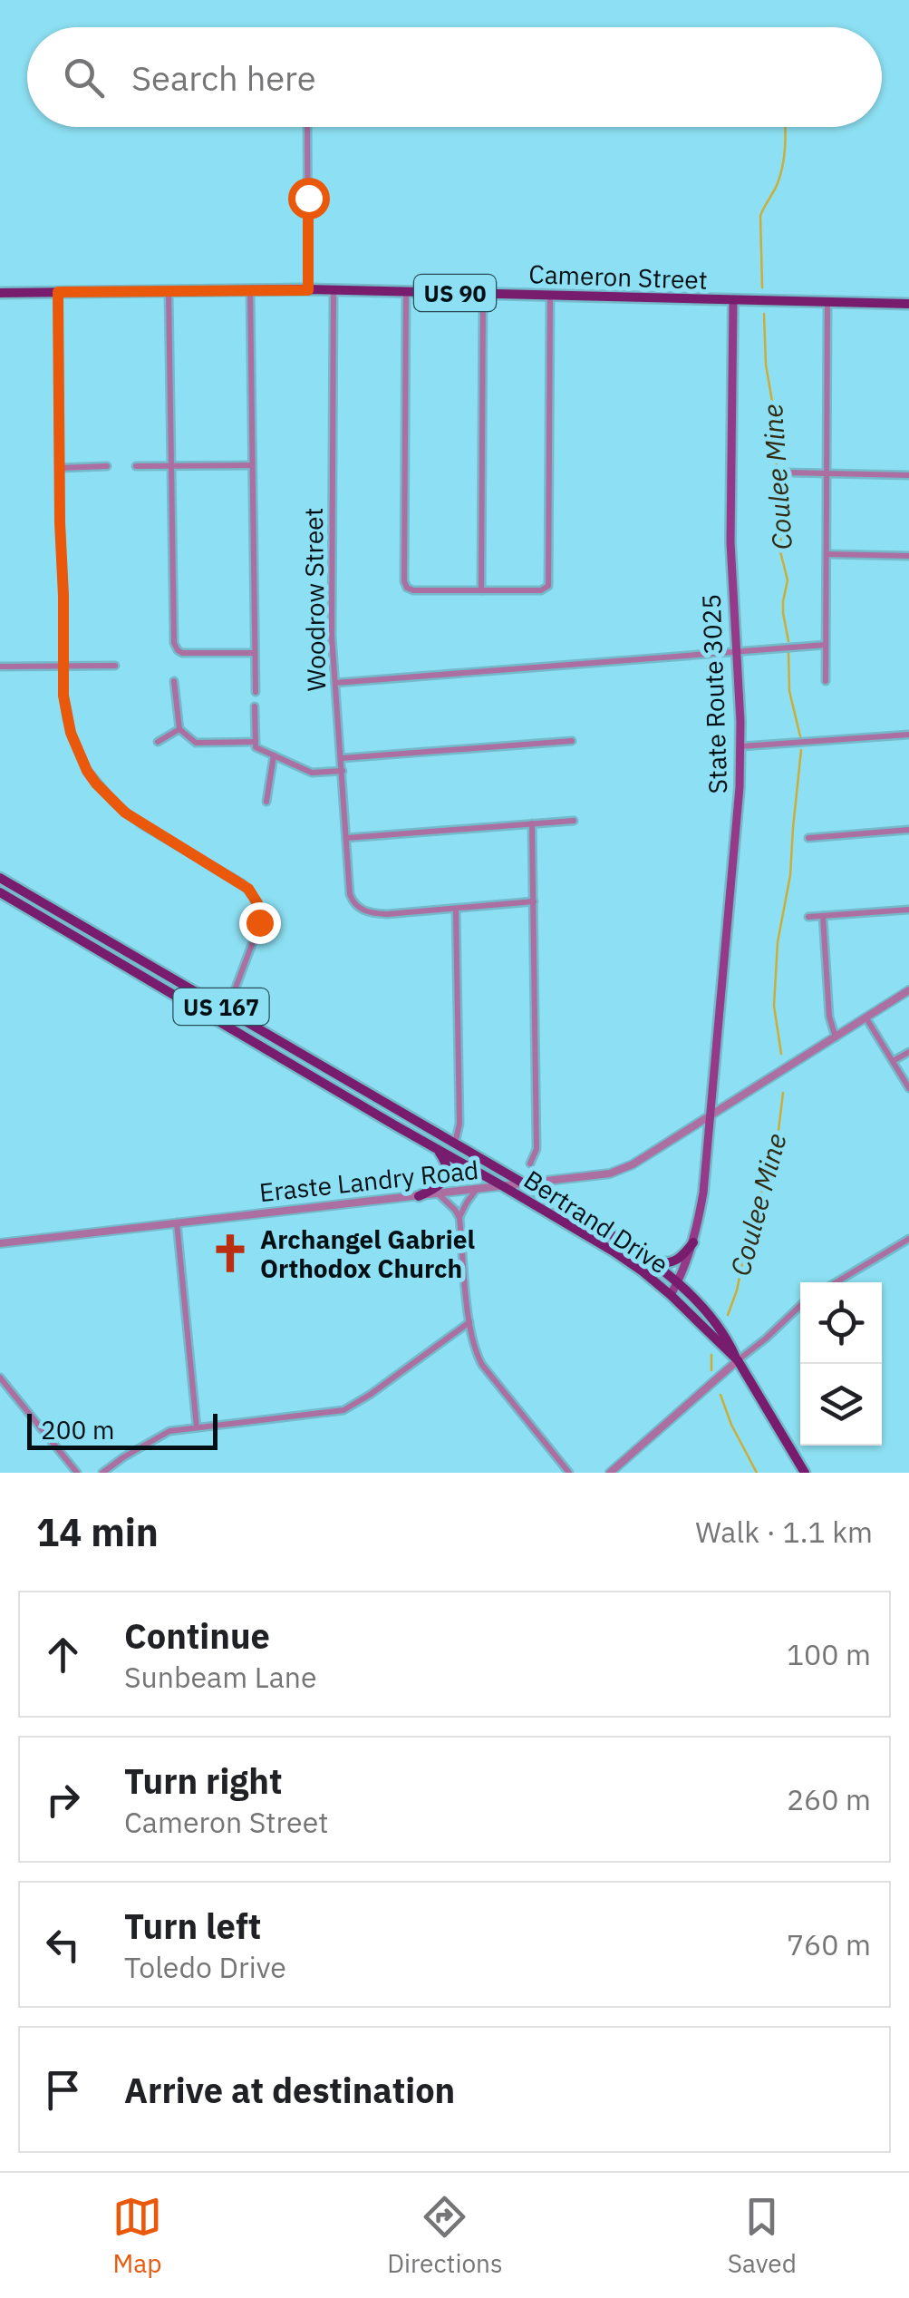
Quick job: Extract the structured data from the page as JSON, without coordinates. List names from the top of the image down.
{
  "streets": {
    "main road": [
      "Cameron Street",
      "US 90",
      "State Route 3025",
      "US 167",
      "Bertrand Drive"
    ],
    "street": ["Woodrow Street", "Eraste Landry Road"]
  },
  "crossings": [
    ["Cameron Street", "Woodrow Street"],
    ["Cameron Street", "State Route 3025"],
    ["State Route 3025", "Eraste Landry Road"],
    ["State Route 3025", "Bertrand Drive"],
    ["Eraste Landry Road", "Bertrand Drive"]
  ],
  "water": ["Coulee Mine"],
  "places": {
    "church": ["Archangel Gabriel Orthodox Church"]
  },
  "scale_bar": "200 m",
  "page": {
    "search": "Search here",
    "scale": "200 m",
    "heading": ["14 min", "Walk · 1.1 km"],
    "list": [
      ["Continue", "Sunbeam Lane", "100 m"],
      ["Turn right", "Cameron Street", "260 m"],
      ["Turn left", "Toledo Drive", "760 m"],
      "Arrive at destination"
    ],
    "nav": ["Map", "Directions", "Saved"]
  }
}
